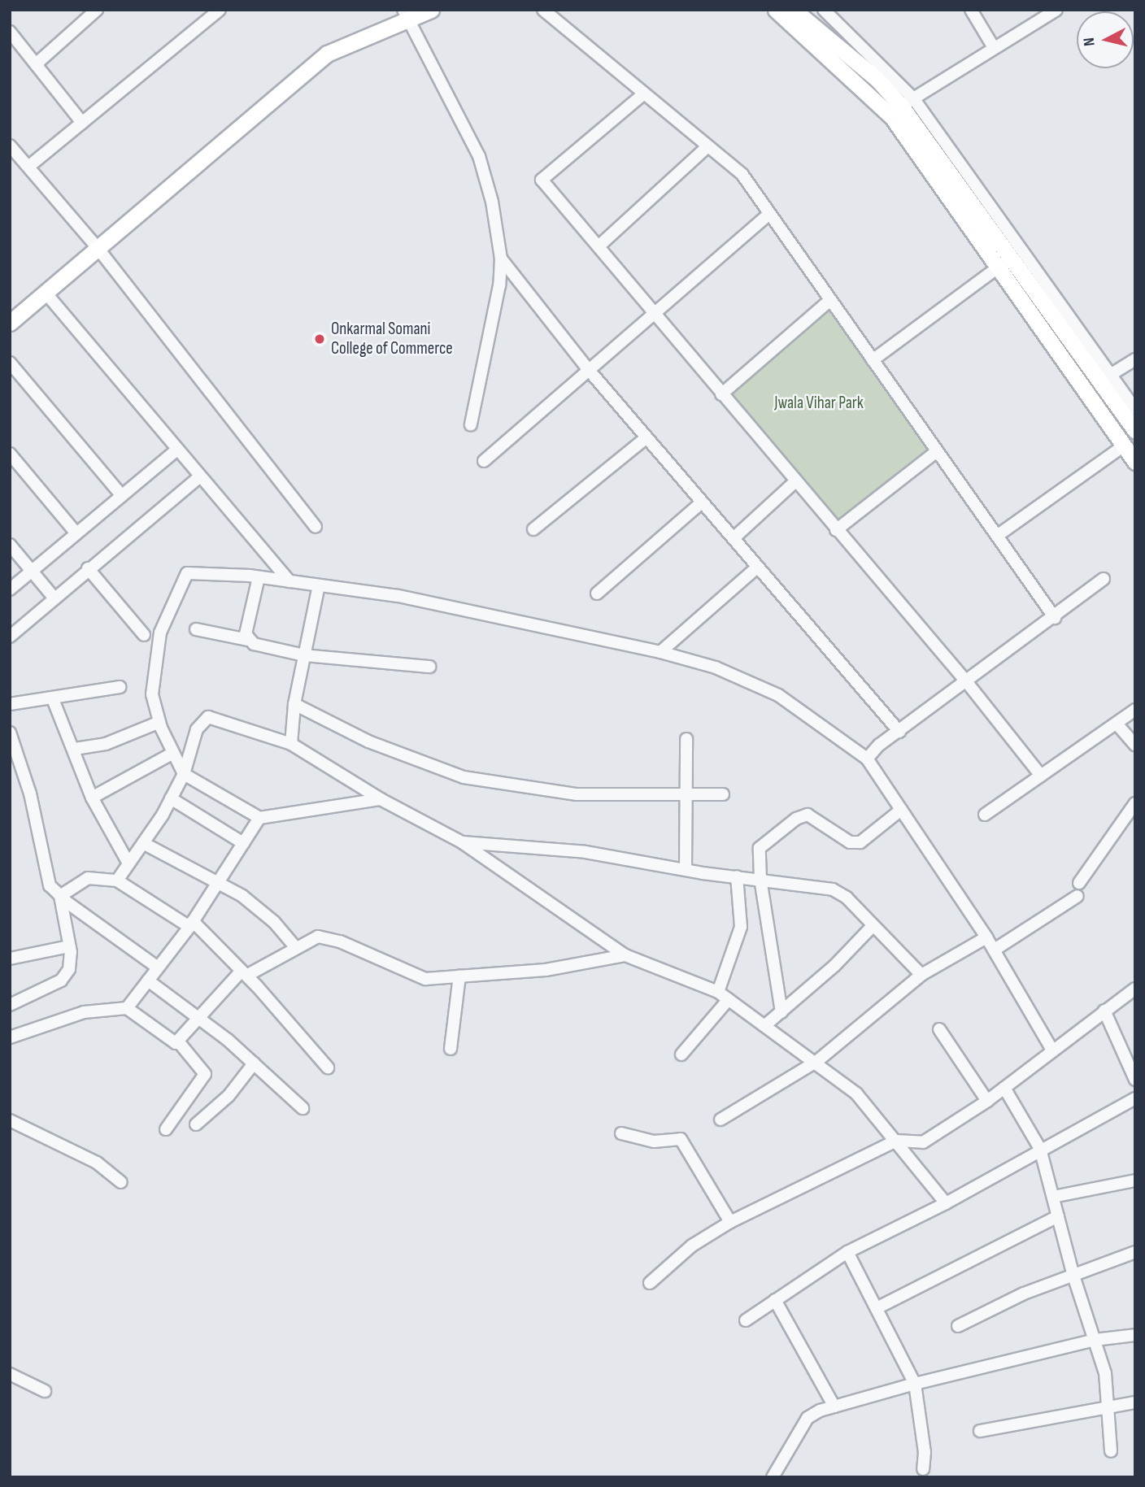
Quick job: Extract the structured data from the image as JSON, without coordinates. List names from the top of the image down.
{
  "parks": ["Jwala Vihar Park"],
  "places": ["Onkarmal Somani College of Commerce"],
  "north": "left"
}
